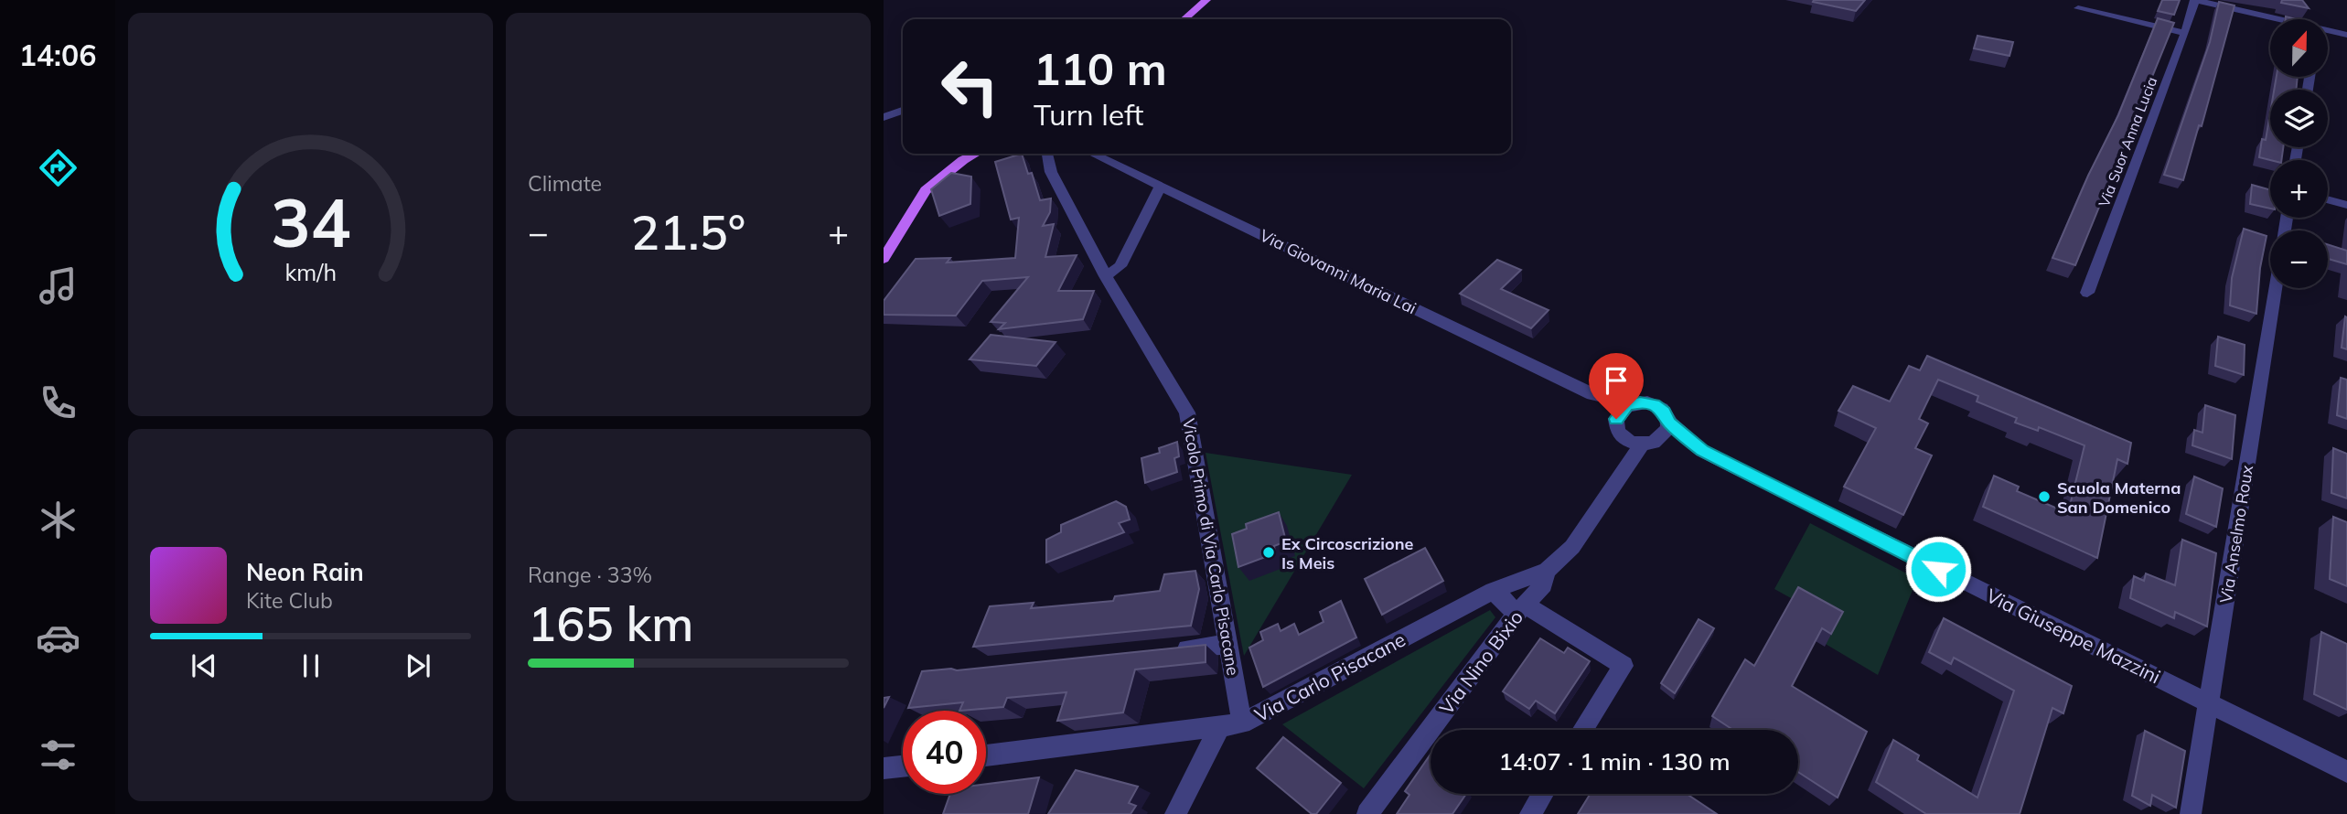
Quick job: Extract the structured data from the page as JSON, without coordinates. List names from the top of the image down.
{
  "streets": {
    "street": [
      "Via Suor Anna Lucia",
      "Via Giovanni Maria Lai",
      "Via Anselmo Roux",
      "Vicolo Primo di Via Carlo Pisacane",
      "Via Giuseppe Mazzini",
      "Via Nino Bixio",
      "Via Carlo Pisacane"
    ]
  },
  "crossings": [
    ["Via Giovanni Maria Lai", "Via Giuseppe Mazzini"],
    ["Via Giovanni Maria Lai", "Via Carlo Pisacane"],
    ["Via Anselmo Roux", "Via Giuseppe Mazzini"],
    ["Vicolo Primo di Via Carlo Pisacane", "Via Carlo Pisacane"],
    ["Via Giuseppe Mazzini", "Via Carlo Pisacane"],
    ["Via Nino Bixio", "Via Carlo Pisacane"]
  ],
  "places": ["Scuola Materna San Domenico", "Ex Circoscrizione Is Meis"],
  "north": "top",
  "page": {
    "tabs": "14:06",
    "tile": [
      "Climate",
      ["Range · 33%", "165 km"]
    ],
    "map_buttons": ["+", "−"],
    "turn": ["110 m", "Turn left"],
    "heat": ["−", "21.5°", "+"],
    "song": ["Neon Rain", "Kite Club"],
    "limit": "40",
    "trip": "14:07 · 1 min · 130 m",
    "gauge": ["34", "km/h"]
  }
}
